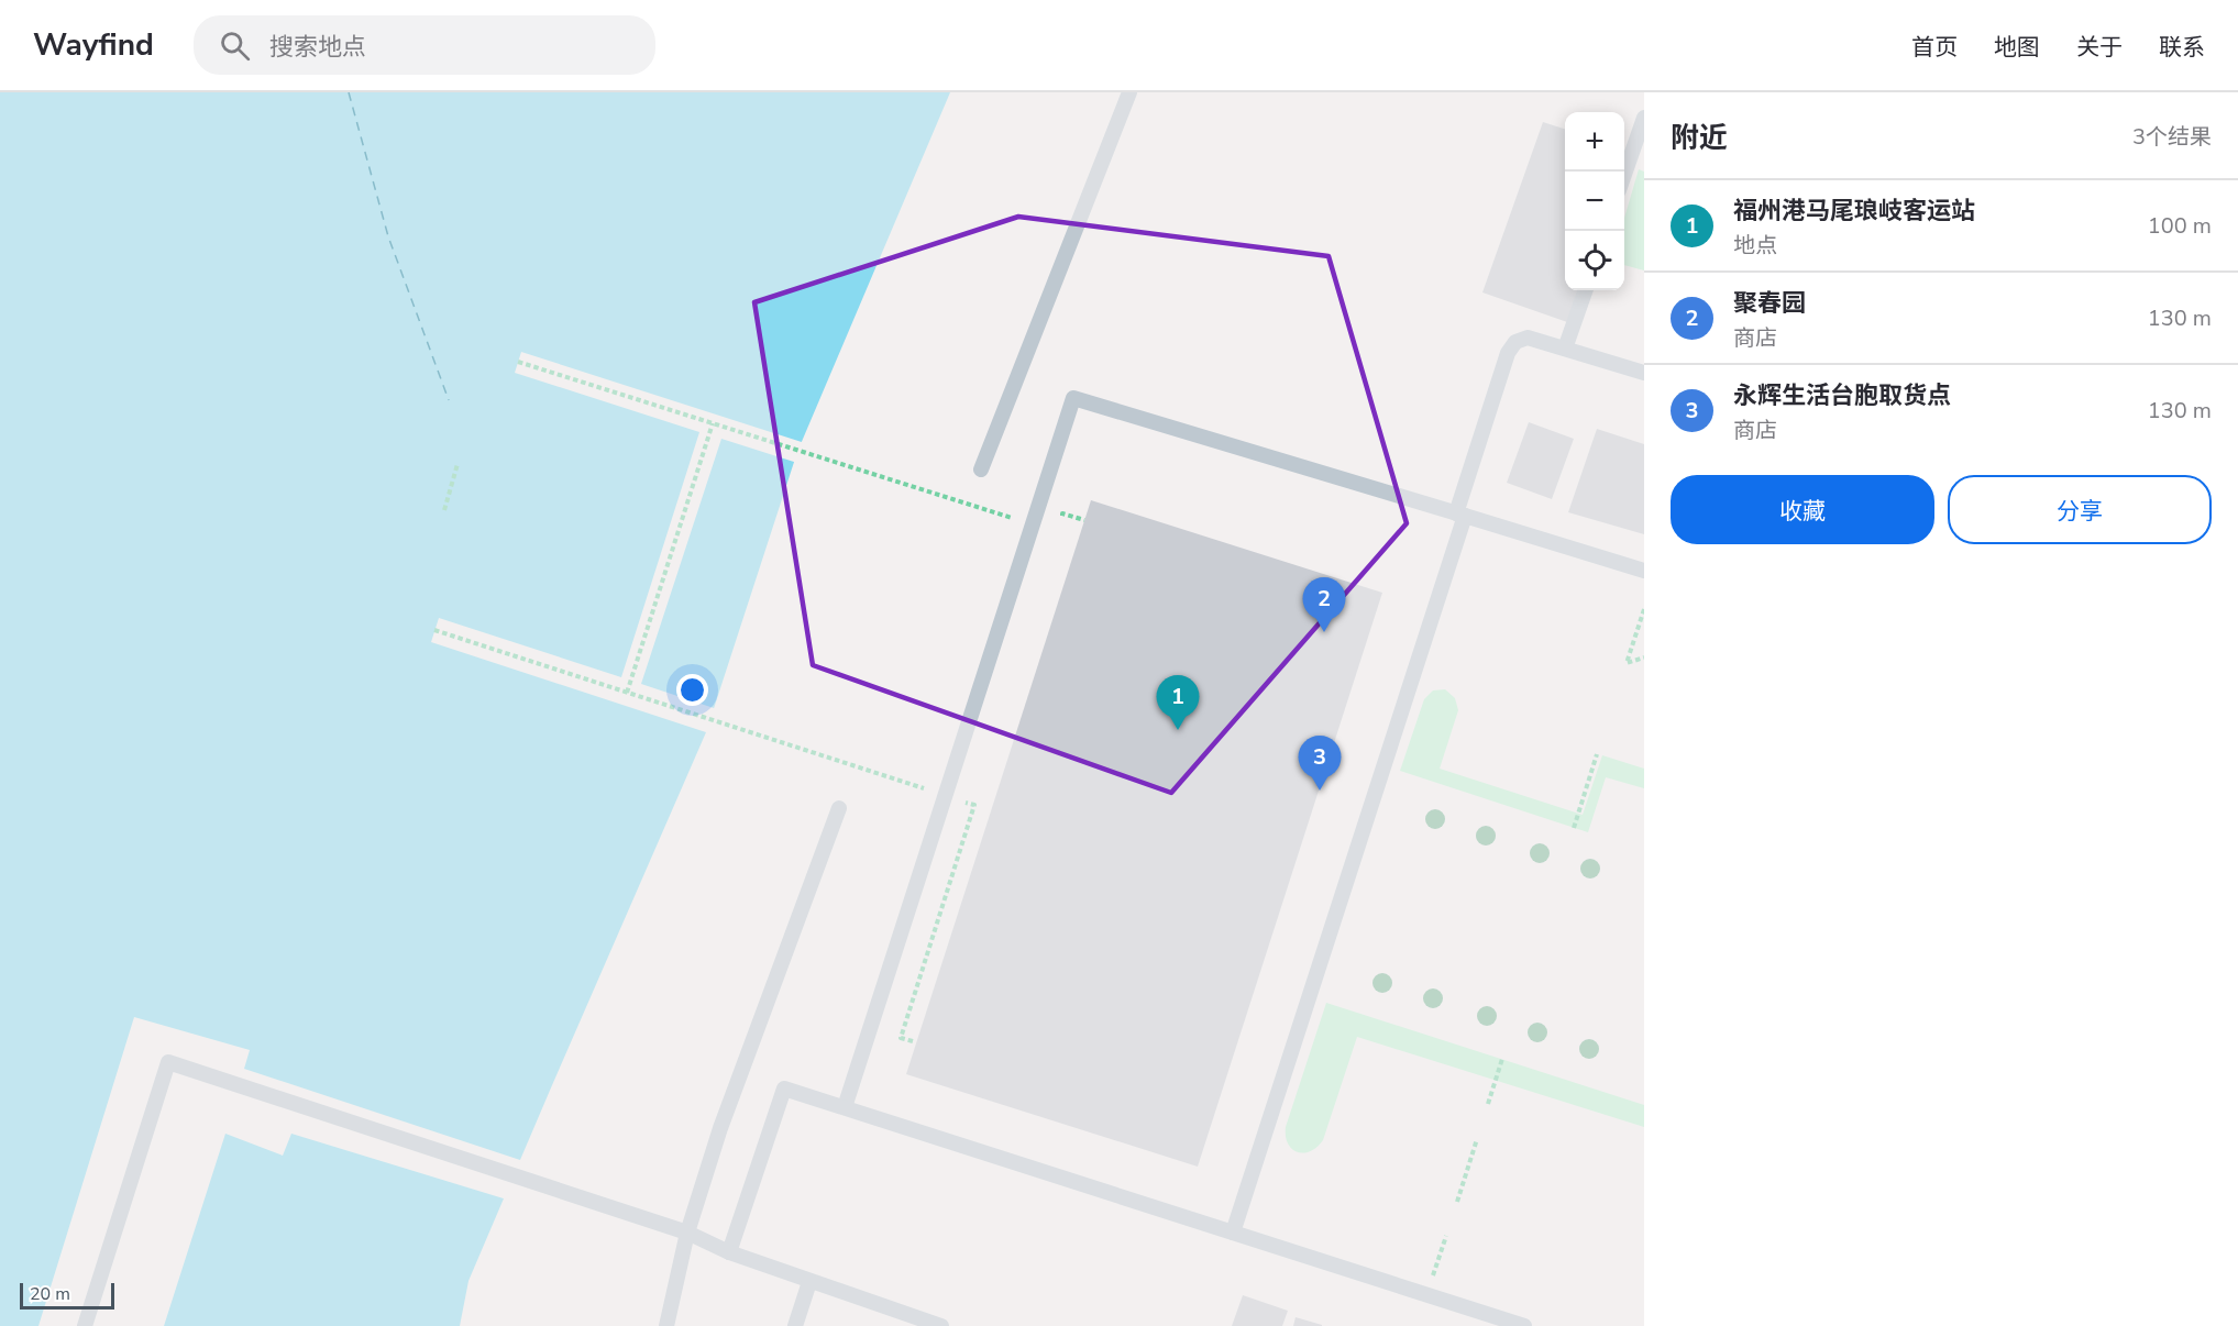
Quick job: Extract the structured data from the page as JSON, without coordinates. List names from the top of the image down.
{
  "scale_bar": "20 m",
  "page": {
    "header": "Wayfind",
    "search": "搜索地点",
    "nav": [
      "首页",
      "地图",
      "关于",
      "联系"
    ],
    "heading": ["附近", "3个结果"],
    "map_buttons": ["+", "−"],
    "list": [
      {
        "mark": "1",
        "name": "福州港马尾琅岐客运站",
        "note": "地点",
        "value": "100 m"
      },
      {
        "mark": "2",
        "name": "聚春园",
        "note": "商店",
        "value": "130 m"
      },
      {
        "mark": "3",
        "name": "永辉生活台胞取货点",
        "note": "商店",
        "value": "130 m"
      }
    ],
    "buttons": ["收藏", "分享"],
    "pins": ["2", "1", "3"],
    "scale": "20 m"
  }
}
